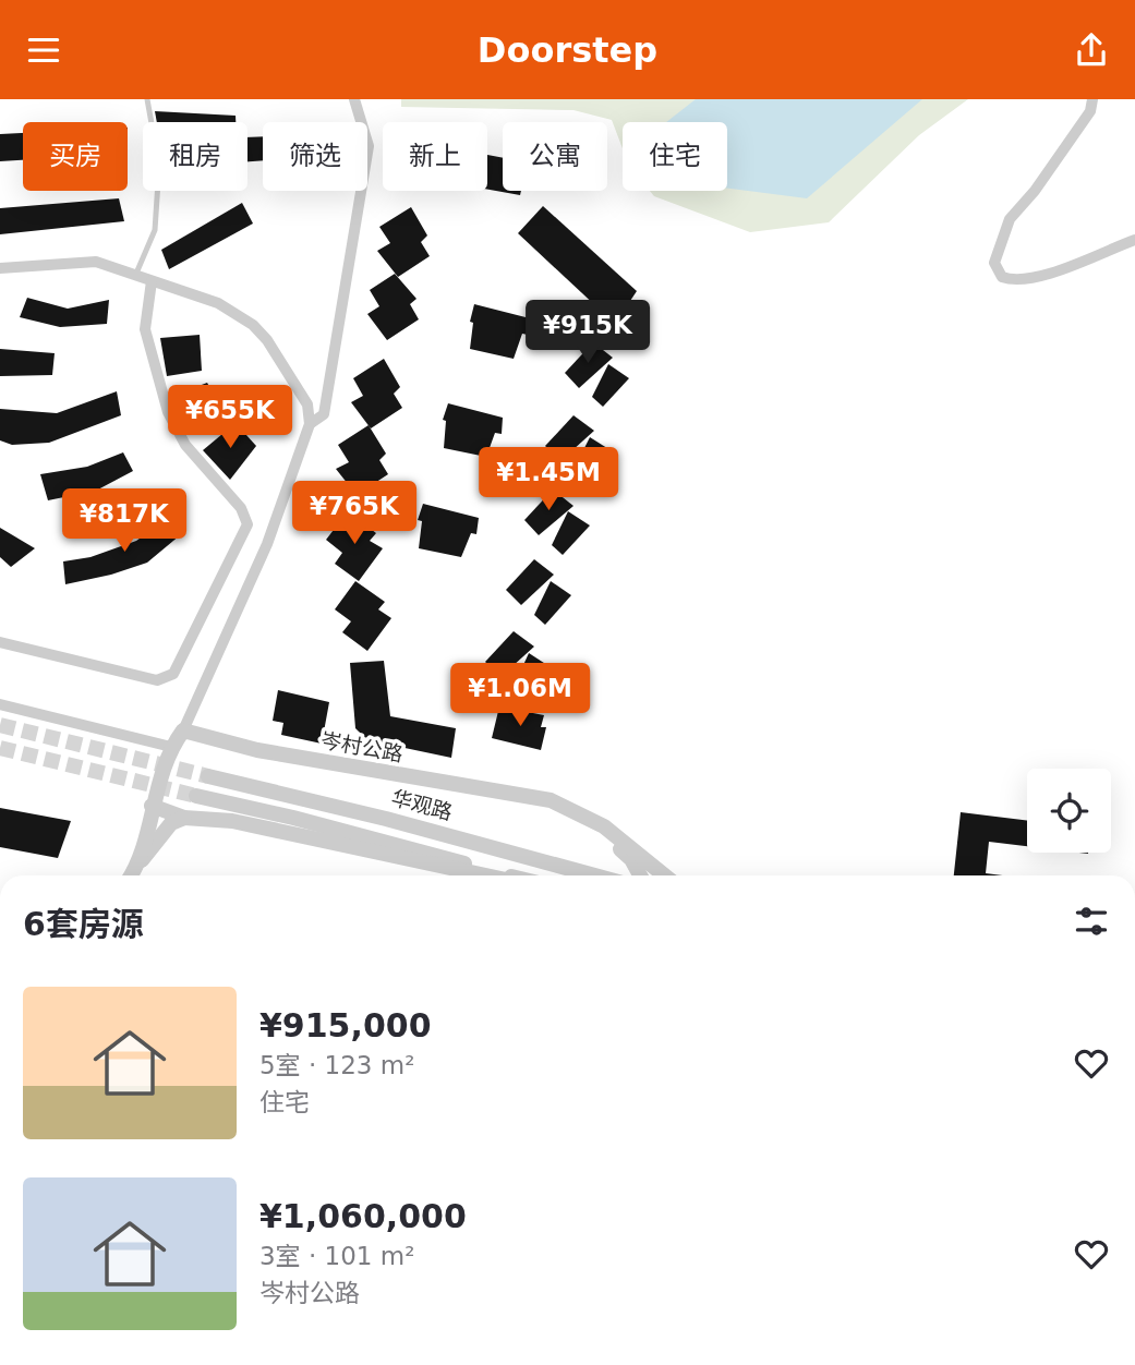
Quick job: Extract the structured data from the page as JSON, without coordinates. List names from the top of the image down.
{
  "streets": {
    "street": ["岑村公路", "华观路"]
  },
  "page": {
    "header": "Doorstep",
    "chip": [
      "买房",
      "租房",
      "筛选",
      "新上",
      "公寓",
      "住宅"
    ],
    "price": [
      "¥915K",
      "¥655K",
      "¥1.45M",
      "¥765K",
      "¥817K",
      "¥1.06M"
    ],
    "heading": "6套房源",
    "list": [
      {
        "name": "¥915,000",
        "note": "5室 · 123 m² · 住宅"
      },
      {
        "name": "¥1,060,000",
        "note": "3室 · 101 m² · 岑村公路"
      }
    ]
  }
}
